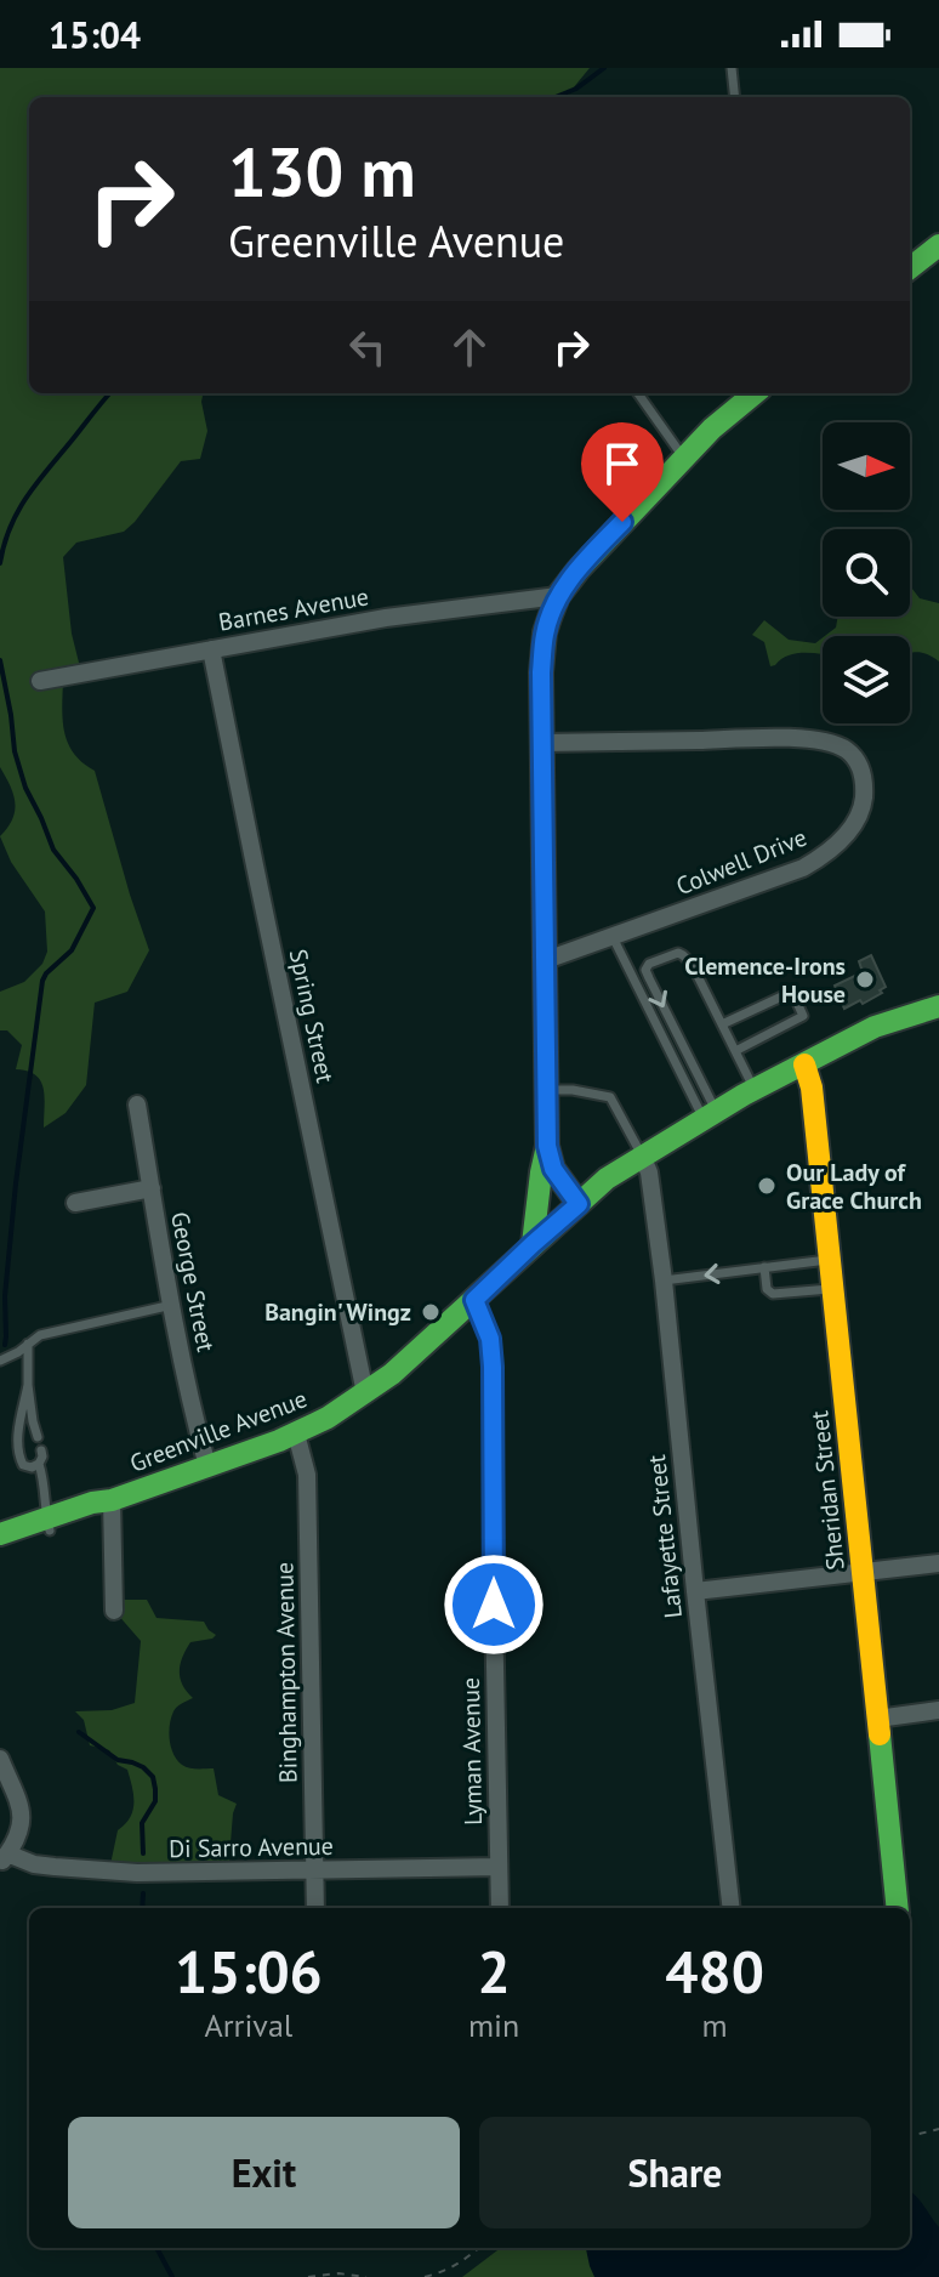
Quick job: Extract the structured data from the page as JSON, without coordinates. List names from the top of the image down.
{
  "streets": {
    "street": [
      "Barnes Avenue",
      "Colwell Drive",
      "Spring Street",
      "George Street",
      "Greenville Avenue",
      "Sheridan Street",
      "Lafayette Street",
      "Binghampton Avenue",
      "Lyman Avenue",
      "Di Sarro Avenue"
    ]
  },
  "crossings": [
    ["Barnes Avenue", "Spring Street"],
    ["Spring Street", "Greenville Avenue"],
    ["George Street", "Greenville Avenue"],
    ["Greenville Avenue", "Sheridan Street"],
    ["Greenville Avenue", "Lafayette Street"],
    ["Greenville Avenue", "Binghampton Avenue"],
    ["Greenville Avenue", "Lyman Avenue"],
    ["Binghampton Avenue", "Di Sarro Avenue"],
    ["Lyman Avenue", "Di Sarro Avenue"]
  ],
  "places": ["Clemence-Irons House", "Our Lady of Grace Church", "Bangin' Wingz"],
  "north": "right",
  "page": {
    "status": "15:04",
    "turn": ["130 m", "Greenville Avenue"],
    "eta": [
      "15:06",
      "Arrival",
      "2",
      "min",
      "480",
      "m"
    ],
    "buttons": ["Exit", "Share"]
  }
}
